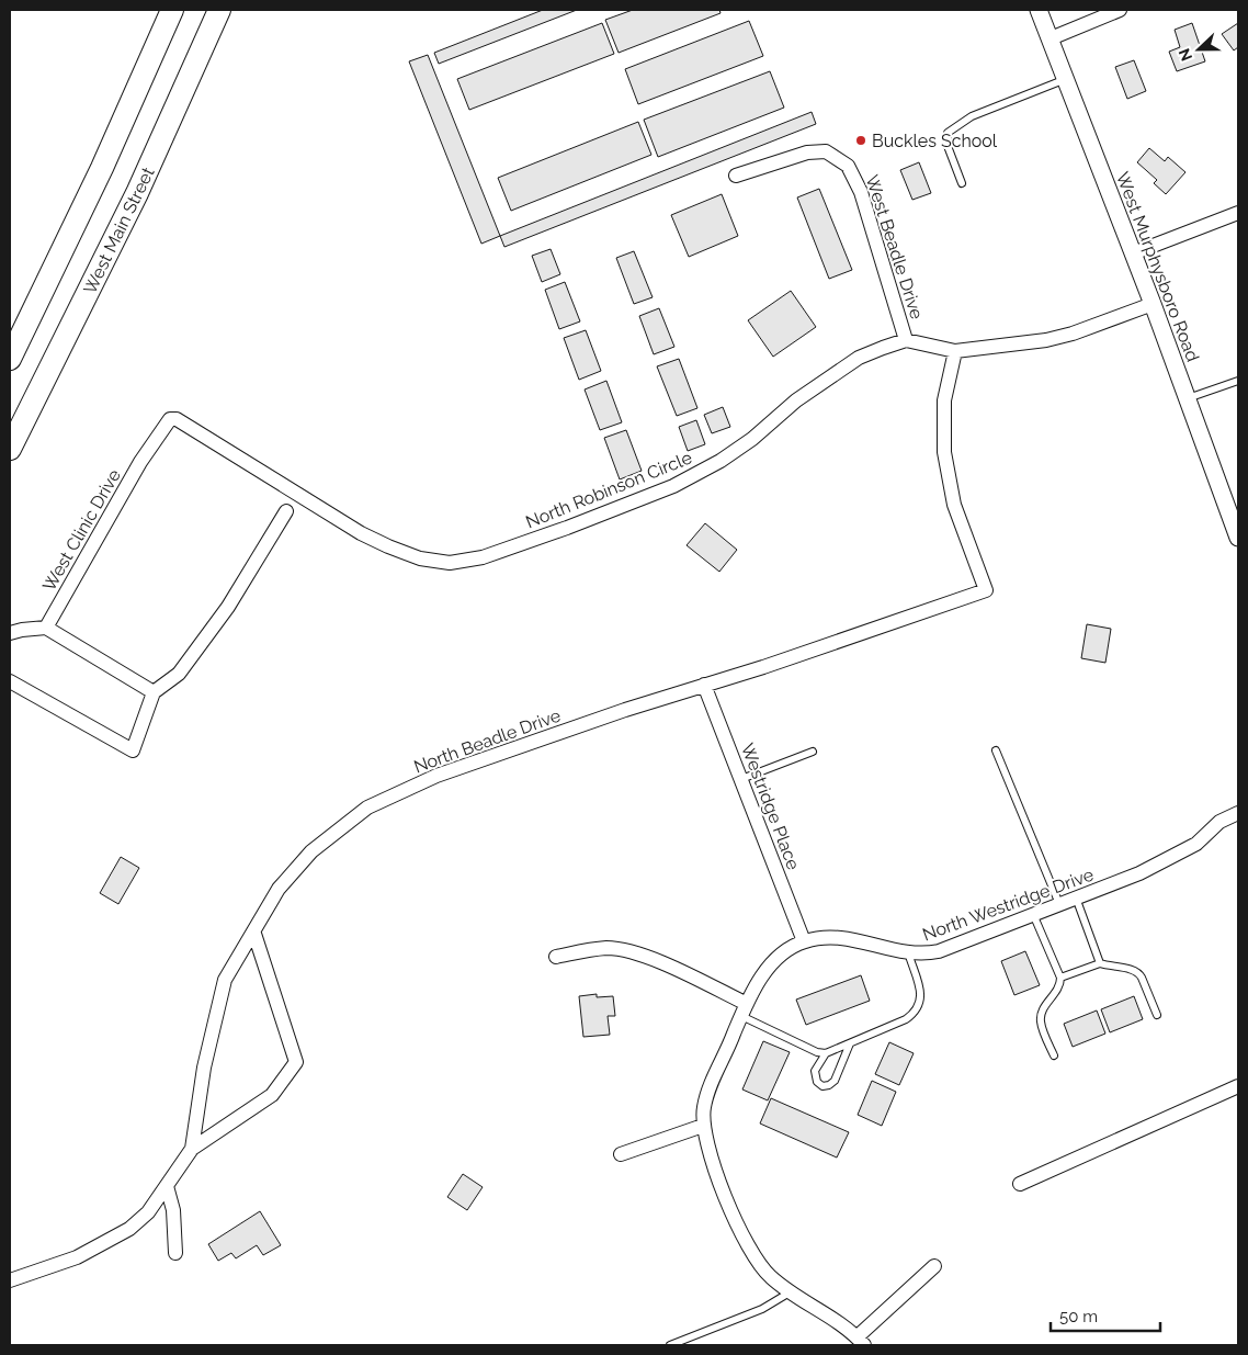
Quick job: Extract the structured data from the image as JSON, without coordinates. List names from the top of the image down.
{
  "streets": {
    "highway": ["West Main Street"],
    "street": [
      "West Beadle Drive",
      "West Murphysboro Road",
      "North Robinson Circle",
      "West Clinic Drive",
      "North Beadle Drive",
      "Westridge Place",
      "North Westridge Drive"
    ]
  },
  "crossings": [
    ["West Beadle Drive", "North Robinson Circle"],
    ["North Robinson Circle", "West Clinic Drive"],
    ["North Beadle Drive", "Westridge Place"],
    ["Westridge Place", "North Westridge Drive"]
  ],
  "places": ["Buckles School"],
  "scale_bar": "50 m",
  "north": "left"
}
